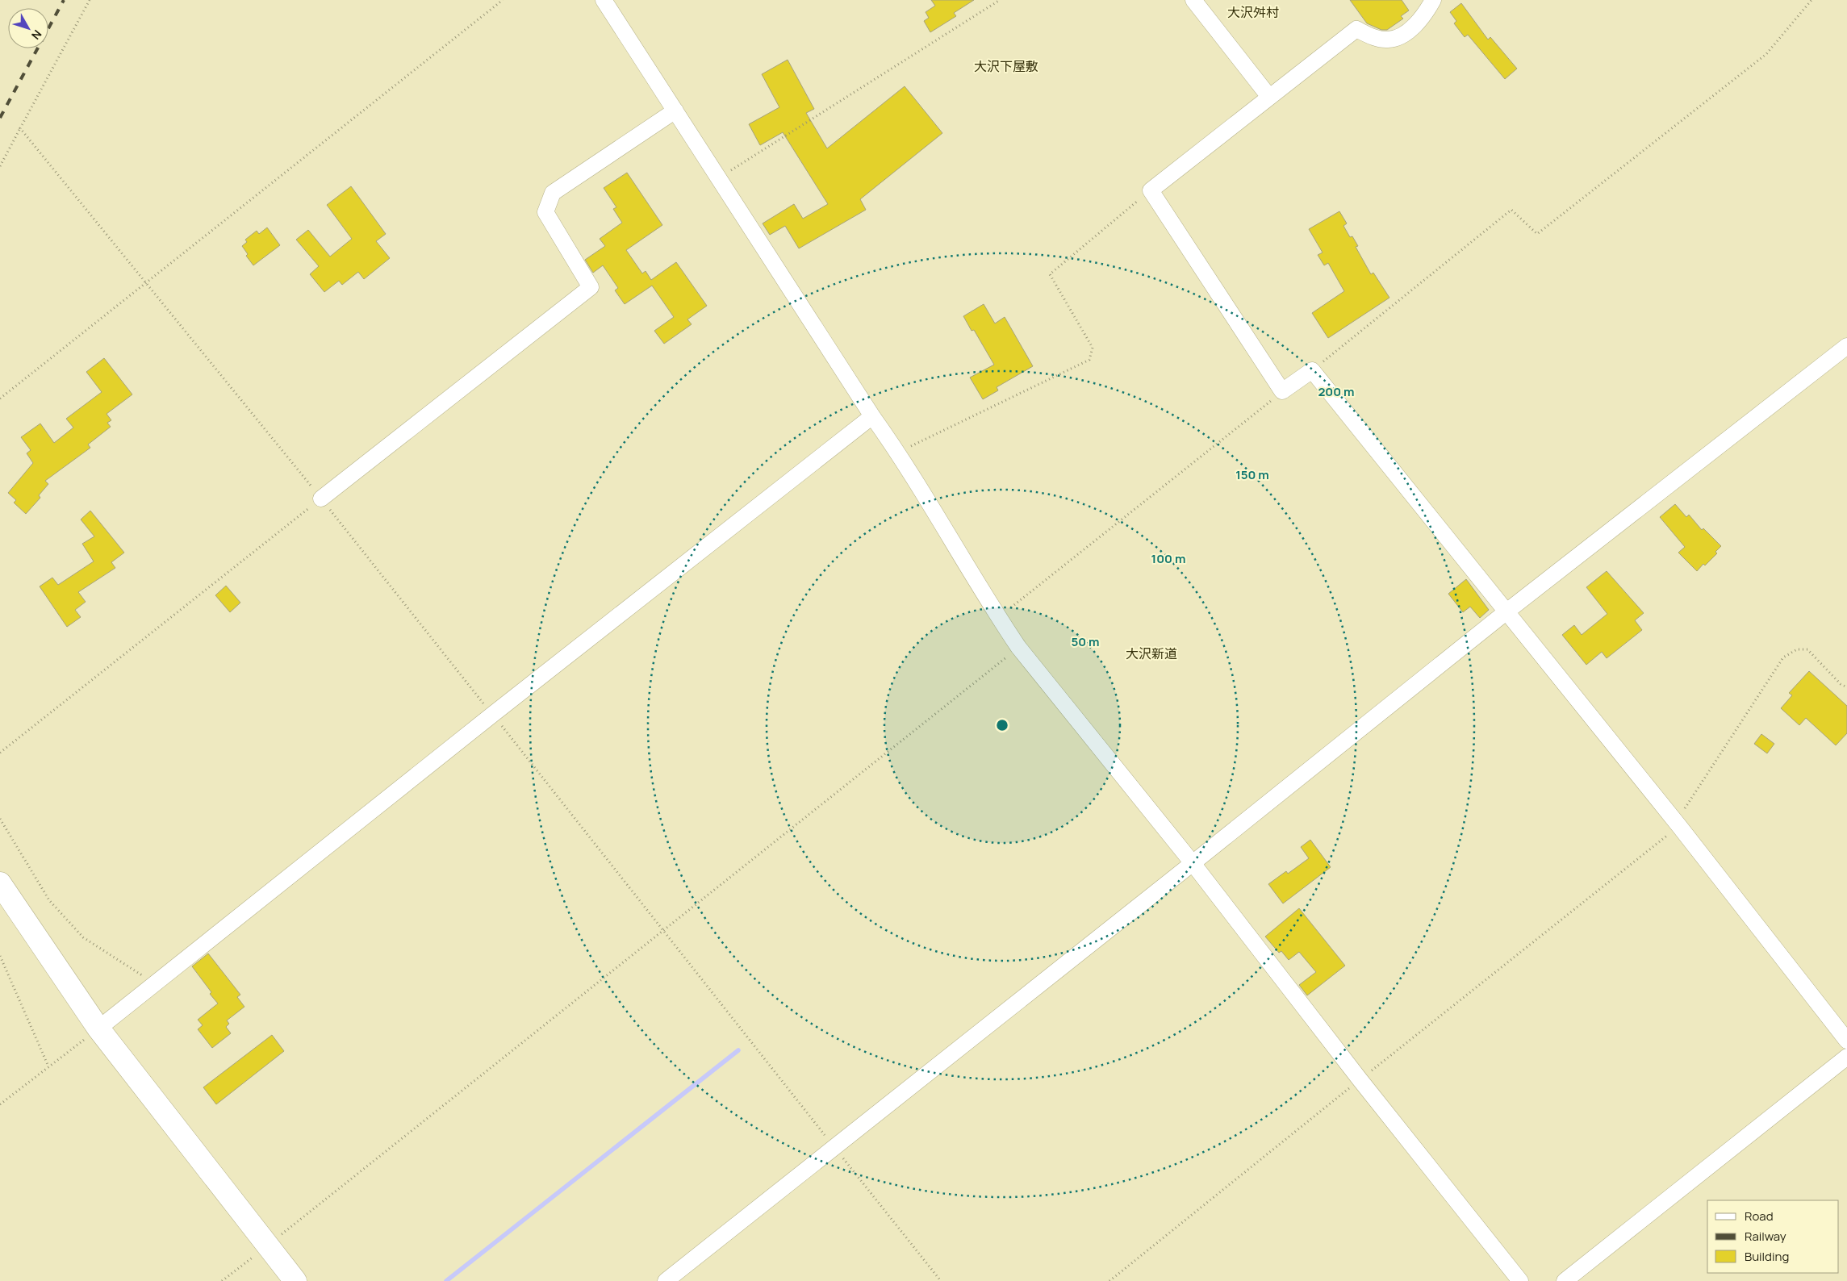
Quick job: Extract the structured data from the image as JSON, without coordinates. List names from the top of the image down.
{
  "districts": ["大沢舛村", "大沢下屋敷", "大沢新道"],
  "legend": ["Road", "Railway", "Building"],
  "north": "bottom right",
  "rings": [
    "200 m",
    "150 m",
    "100 m",
    "50 m"
  ]
}
